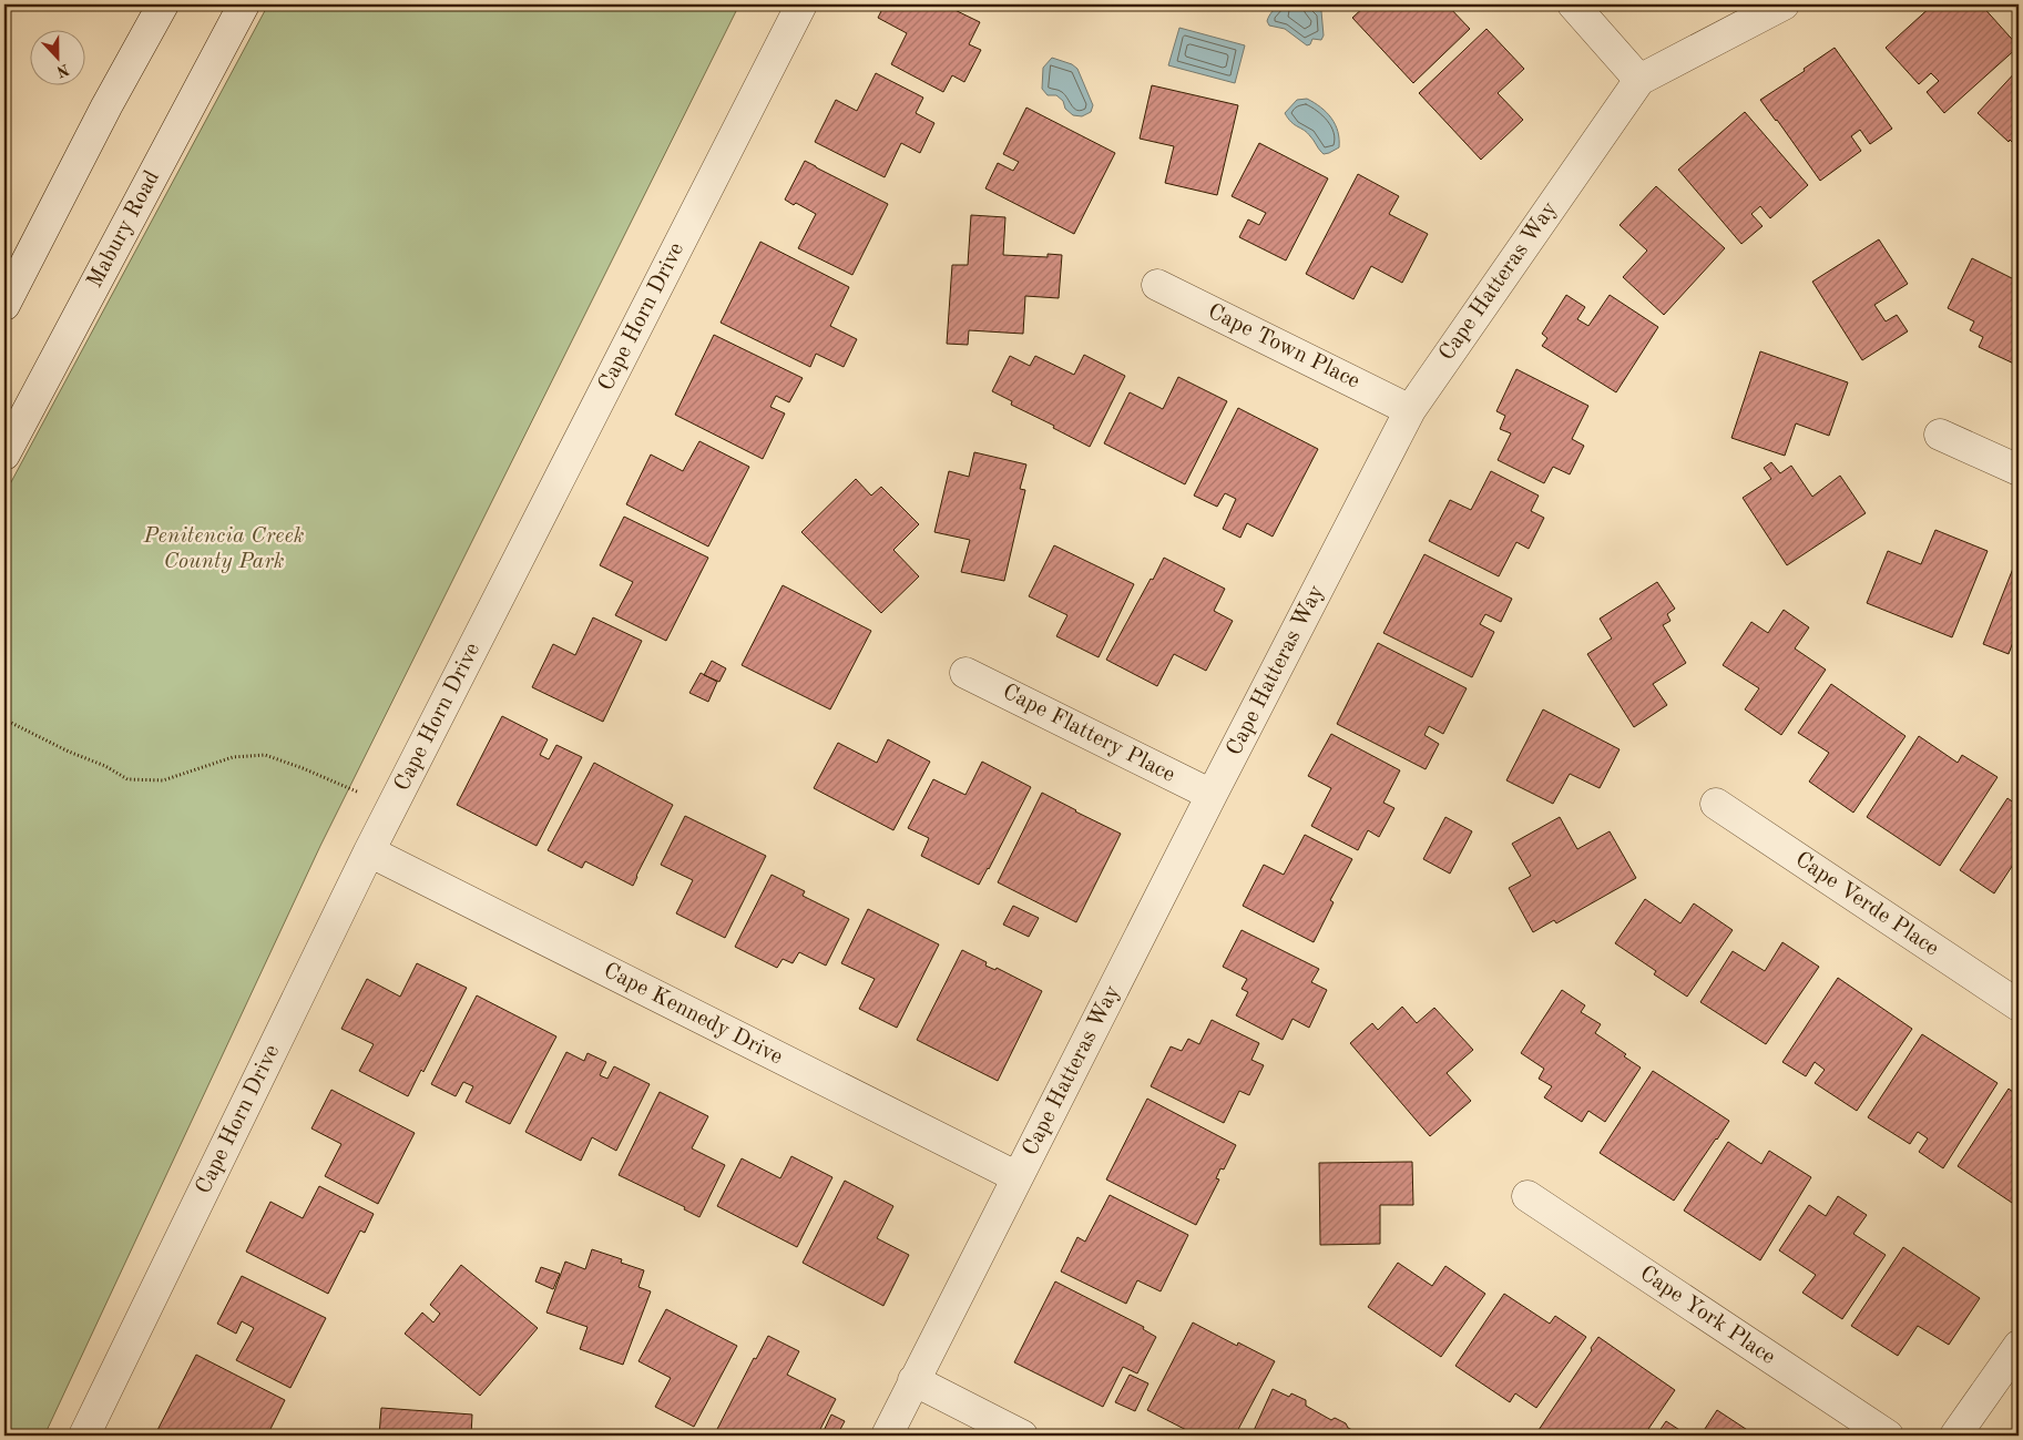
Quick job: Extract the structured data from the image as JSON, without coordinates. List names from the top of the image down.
{
  "streets": {
    "street": [
      "Mabury Road",
      "Cape Hatteras Way",
      "Cape Horn Drive",
      "Cape Town Place",
      "Cape Flattery Place",
      "Cape Verde Place",
      "Cape Kennedy Drive",
      "Cape York Place"
    ]
  },
  "crossings": [
    ["Cape Hatteras Way", "Cape Town Place"],
    ["Cape Hatteras Way", "Cape Flattery Place"],
    ["Cape Hatteras Way", "Cape Kennedy Drive"],
    ["Cape Horn Drive", "Cape Kennedy Drive"]
  ],
  "parks": ["Penitencia Creek County Park"],
  "north": "bottom"
}
